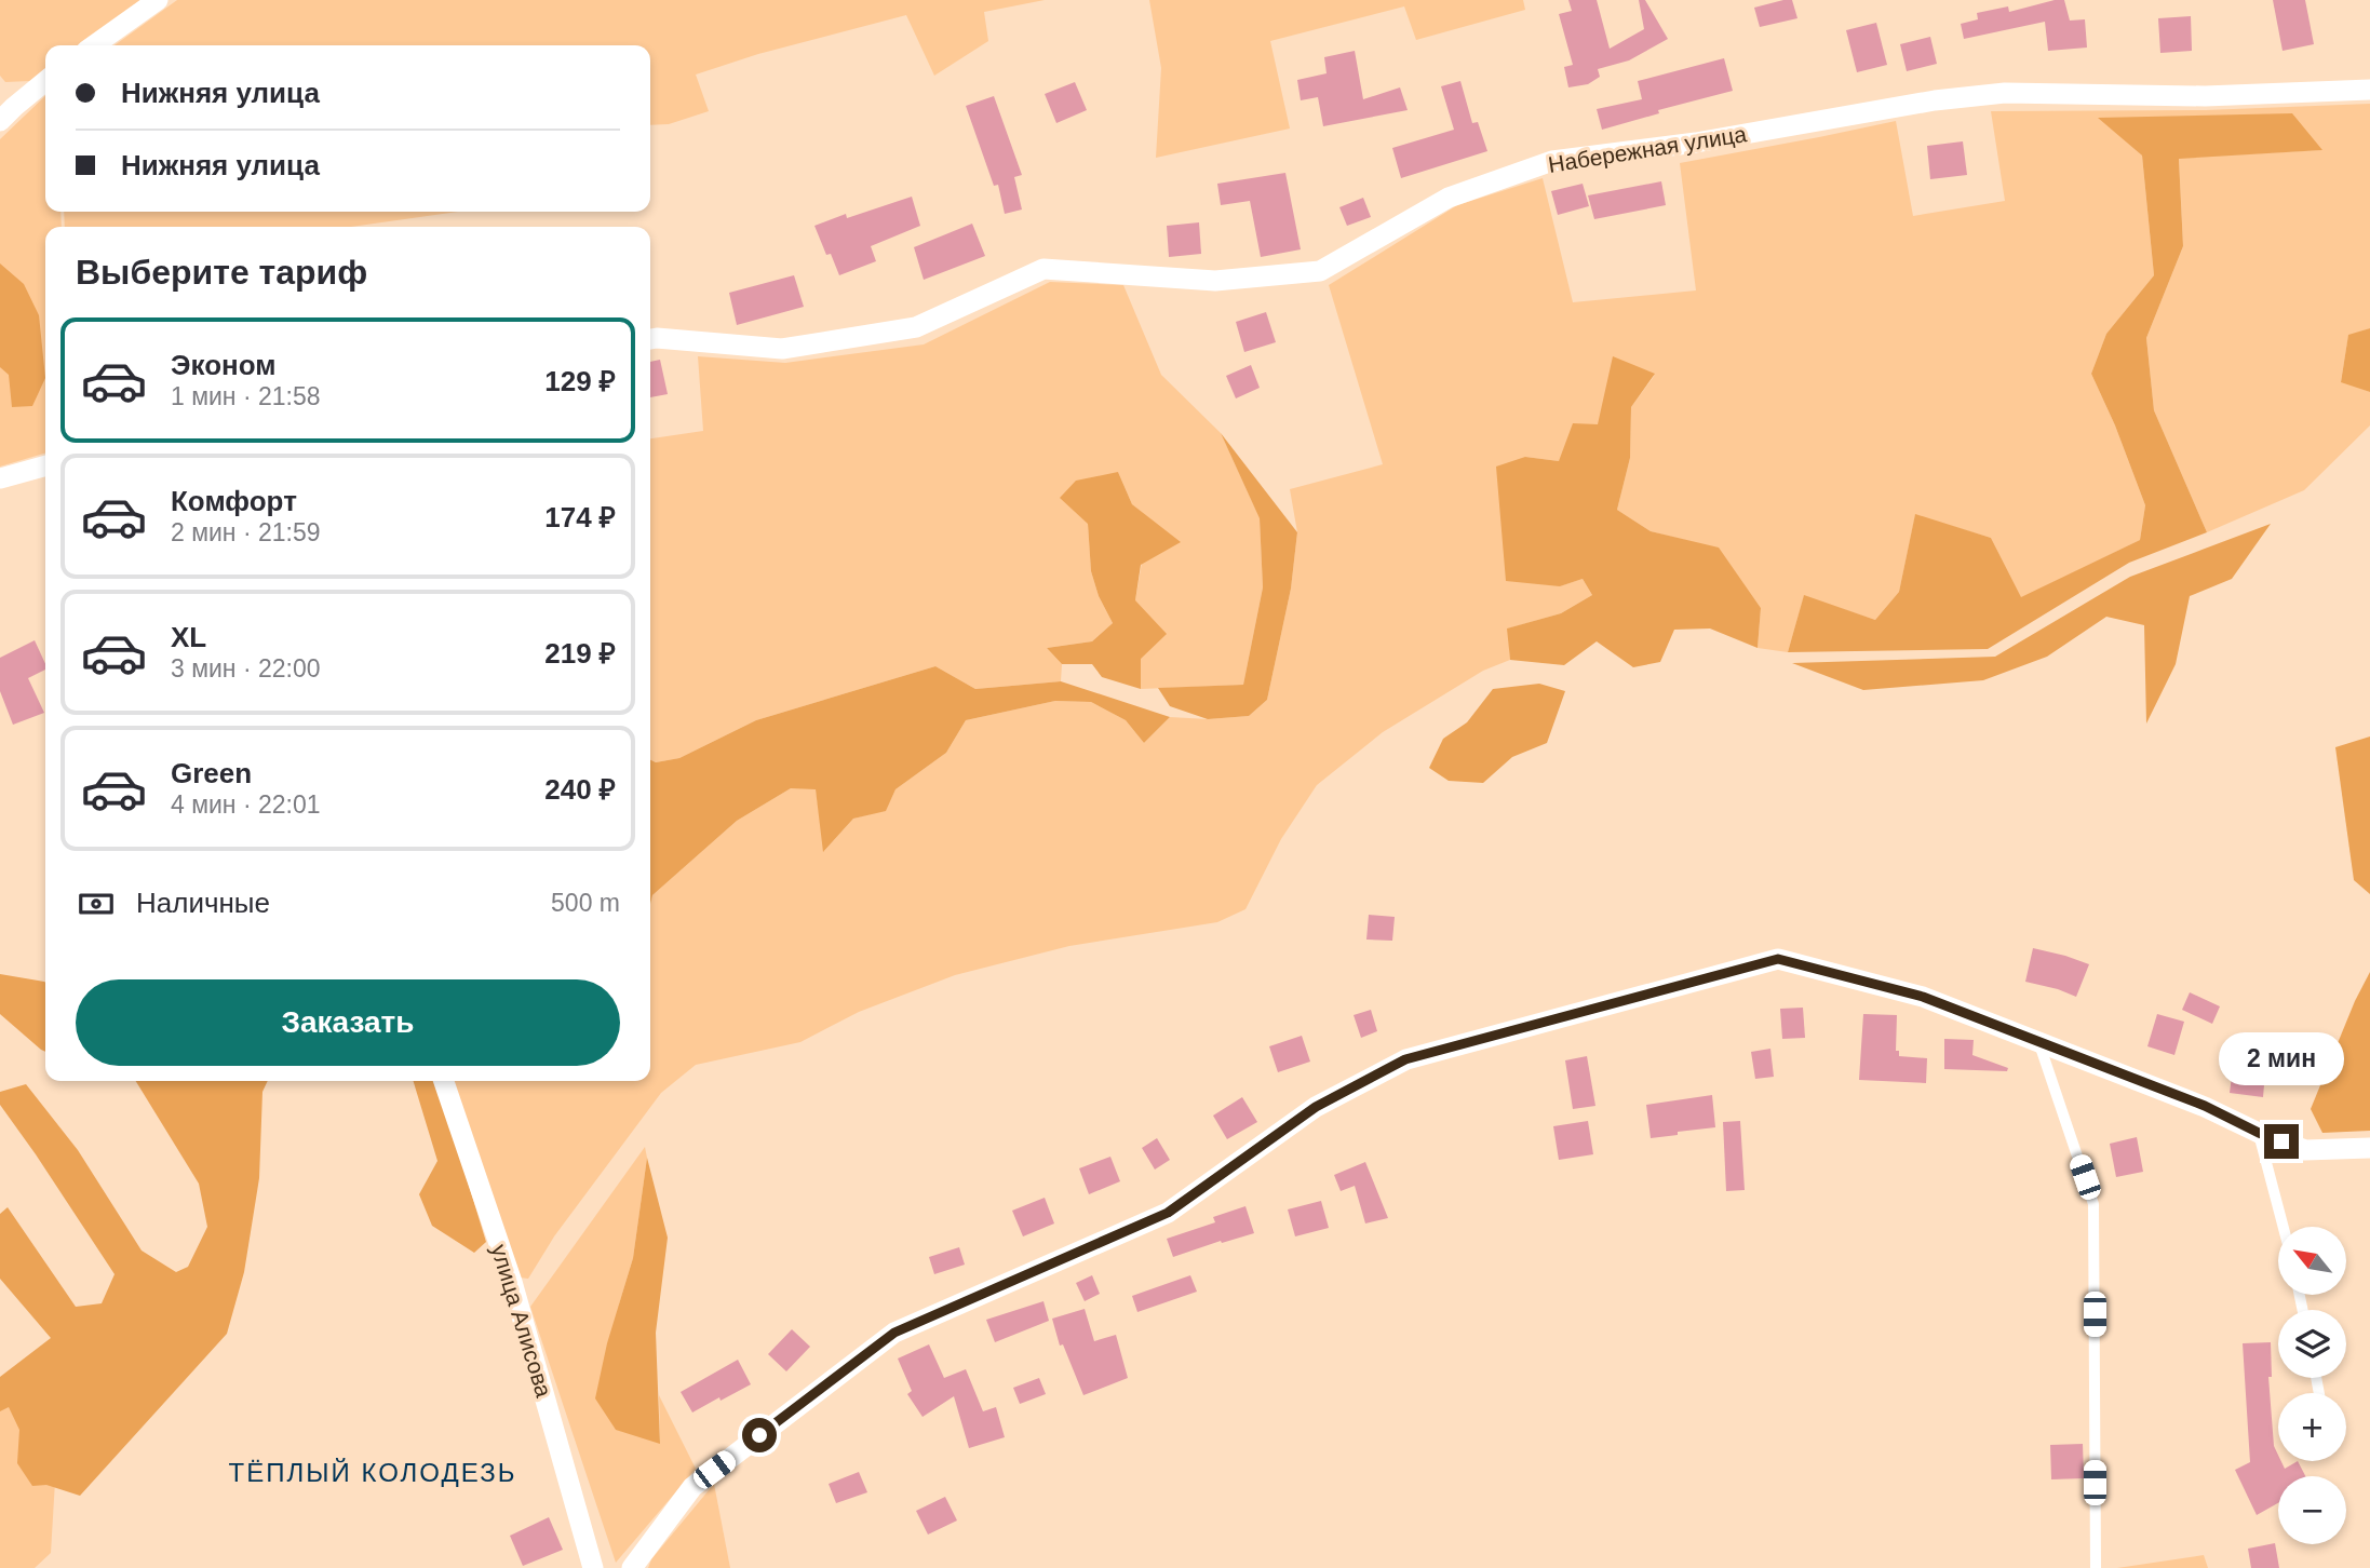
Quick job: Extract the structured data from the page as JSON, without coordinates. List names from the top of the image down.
{
  "streets": {
    "street": ["Набережная улица", "улица Алисова"]
  },
  "districts": ["ТЁПЛЫЙ КОЛОДЕЗЬ"],
  "north": "top left",
  "page": {
    "banner": ["Нижняя улица", "Нижняя улица"],
    "heading": "Выберите тариф",
    "list": [
      {
        "name": "Эконом",
        "note": "1 мин · 21:58",
        "value": "129 ₽"
      },
      {
        "name": "Комфорт",
        "note": "2 мин · 21:59",
        "value": "174 ₽"
      },
      {
        "name": "XL",
        "note": "3 мин · 22:00",
        "value": "219 ₽"
      },
      {
        "name": "Green",
        "note": "4 мин · 22:01",
        "value": "240 ₽"
      }
    ],
    "pay": ["Наличные", "500 m"],
    "buttons": "Заказать",
    "bubble": "2 мин",
    "map_buttons": ["+", "−"]
  }
}
